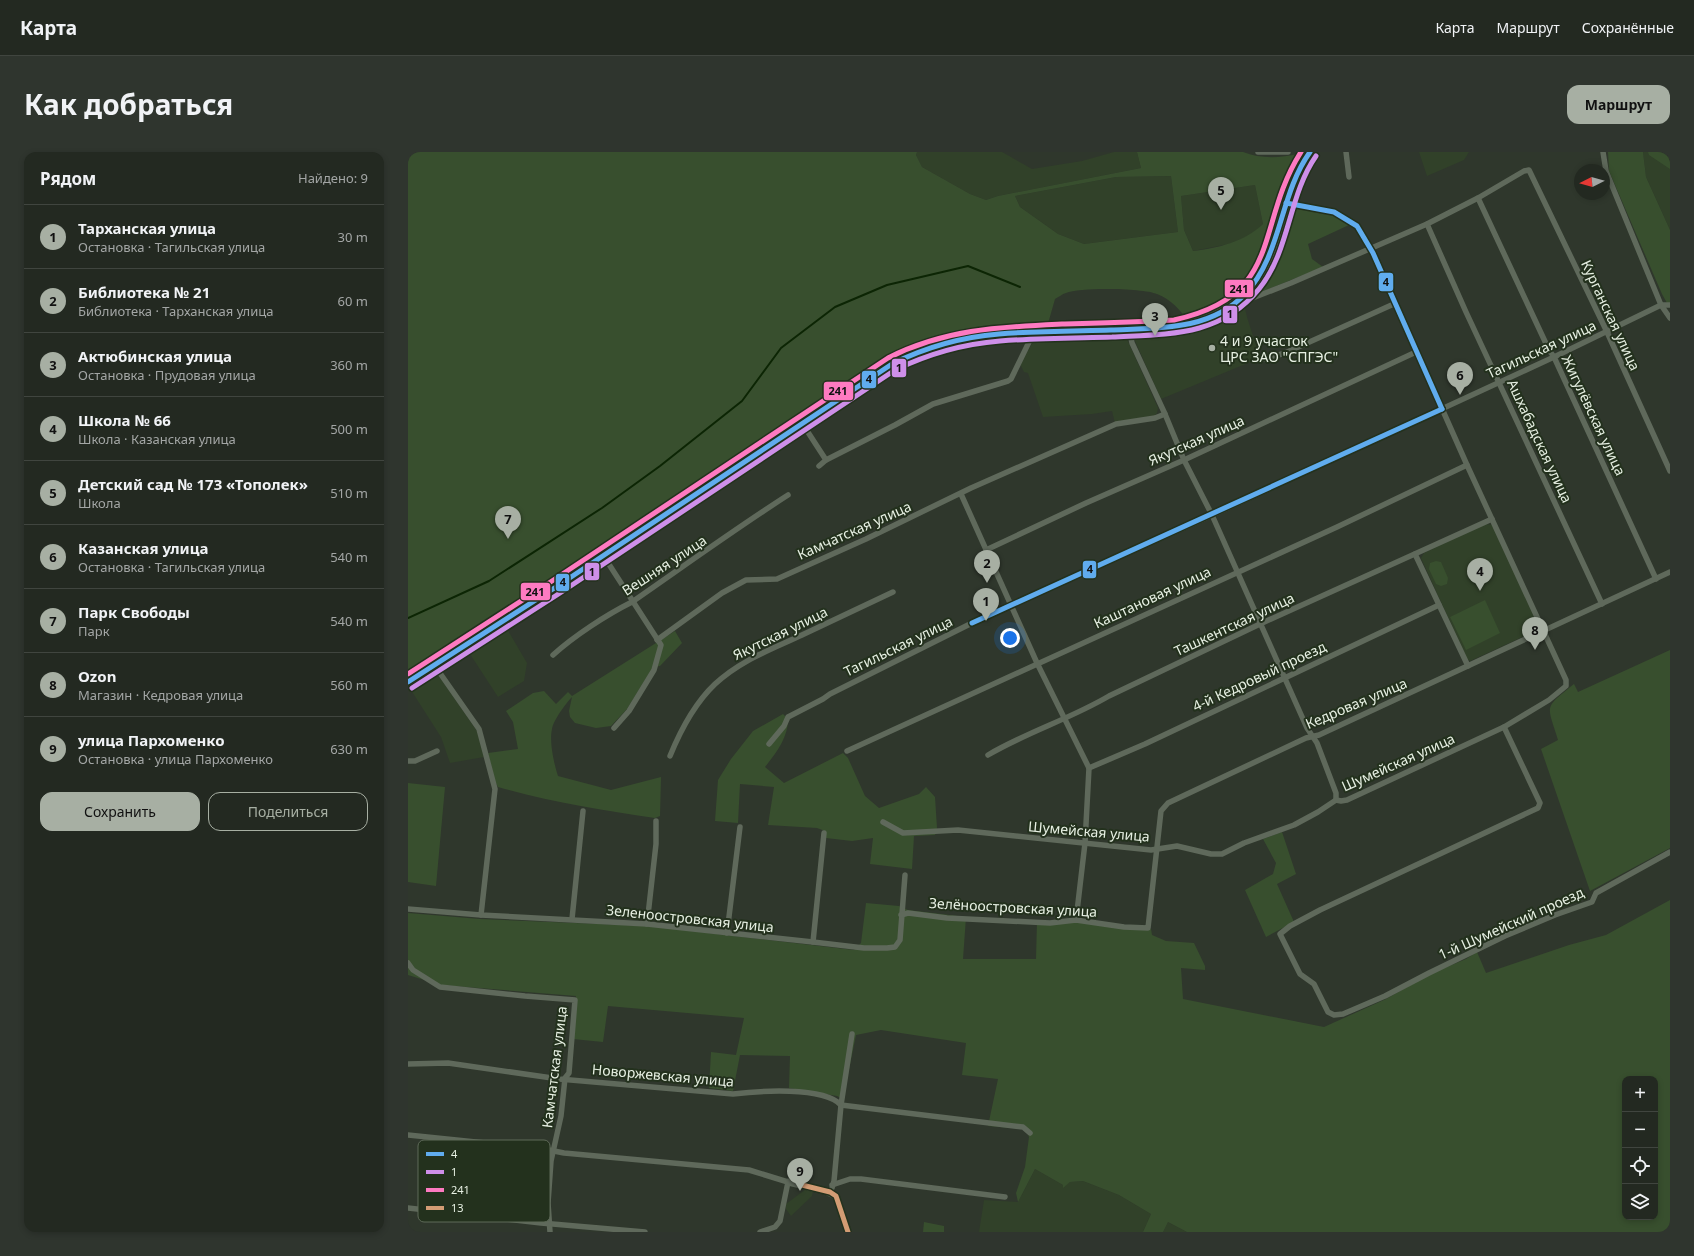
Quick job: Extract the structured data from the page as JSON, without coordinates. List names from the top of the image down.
{
  "streets": {
    "street": [
      "Курганская улица",
      "Тагильская улица",
      "Жигулёвская улица",
      "Якутская улица",
      "Ашхабадская улица",
      "Камчатская улица",
      "Вешняя улица",
      "Каштановая улица",
      "Ташкентская улица",
      "4-й Кедровый проезд",
      "Кедровая улица",
      "Шумейская улица",
      "Зелёноостровская улица",
      "Зеленоостровская улица",
      "1-й Шумейский проезд",
      "Новоржевская улица"
    ]
  },
  "crossings": [
    ["Курганская улица", "Тагильская улица"],
    ["Курганская улица", "Жигулёвская улица"],
    ["Тагильская улица", "Жигулёвская улица"],
    ["Тагильская улица", "Ашхабадская улица"],
    ["Жигулёвская улица", "Кедровая улица"],
    ["Ашхабадская улица", "Кедровая улица"],
    ["Камчатская улица", "Новоржевская улица"],
    ["Кедровая улица", "Шумейская улица"],
    ["Кедровая улица", "Зелёноостровская улица"],
    ["Шумейская улица", "1-й Шумейский проезд"],
    ["Зелёноостровская улица", "Зеленоостровская улица"]
  ],
  "places": ["4 и 9 участок ЦРС ЗАО \"СПГЭС\""],
  "lines": [
    "transit line 4",
    "transit line 241",
    "transit line 1",
    "transit line 13"
  ],
  "legend": [
    "4",
    "1",
    "241",
    "13"
  ],
  "north": "left",
  "page": {
    "header": "Карта",
    "nav": ["Карта", "Маршрут", "Сохранённые"],
    "title": "Как добраться",
    "buttons": [
      "Маршрут",
      ["Сохранить", "Поделиться"]
    ],
    "heading": ["Рядом", "Найдено: 9"],
    "pins": [
      "5",
      "3",
      "6",
      "7",
      "2",
      "4",
      "1",
      "8",
      "9"
    ],
    "list": [
      {
        "mark": "1",
        "name": "Тарханская улица",
        "note": "Остановка · Тагильская улица",
        "value": "30 m"
      },
      {
        "mark": "2",
        "name": "Библиотека № 21",
        "note": "Библиотека · Тарханская улица",
        "value": "60 m"
      },
      {
        "mark": "3",
        "name": "Актюбинская улица",
        "note": "Остановка · Прудовая улица",
        "value": "360 m"
      },
      {
        "mark": "4",
        "name": "Школа № 66",
        "note": "Школа · Казанская улица",
        "value": "500 m"
      },
      {
        "mark": "5",
        "name": "Детский сад № 173 «Тополек»",
        "note": "Школа",
        "value": "510 m"
      },
      {
        "mark": "6",
        "name": "Казанская улица",
        "note": "Остановка · Тагильская улица",
        "value": "540 m"
      },
      {
        "mark": "7",
        "name": "Парк Свободы",
        "note": "Парк",
        "value": "540 m"
      },
      {
        "mark": "8",
        "name": "Ozon",
        "note": "Магазин · Кедровая улица",
        "value": "560 m"
      },
      {
        "mark": "9",
        "name": "улица Пархоменко",
        "note": "Остановка · улица Пархоменко",
        "value": "630 m"
      }
    ],
    "map_buttons": ["+", "−"]
  }
}
